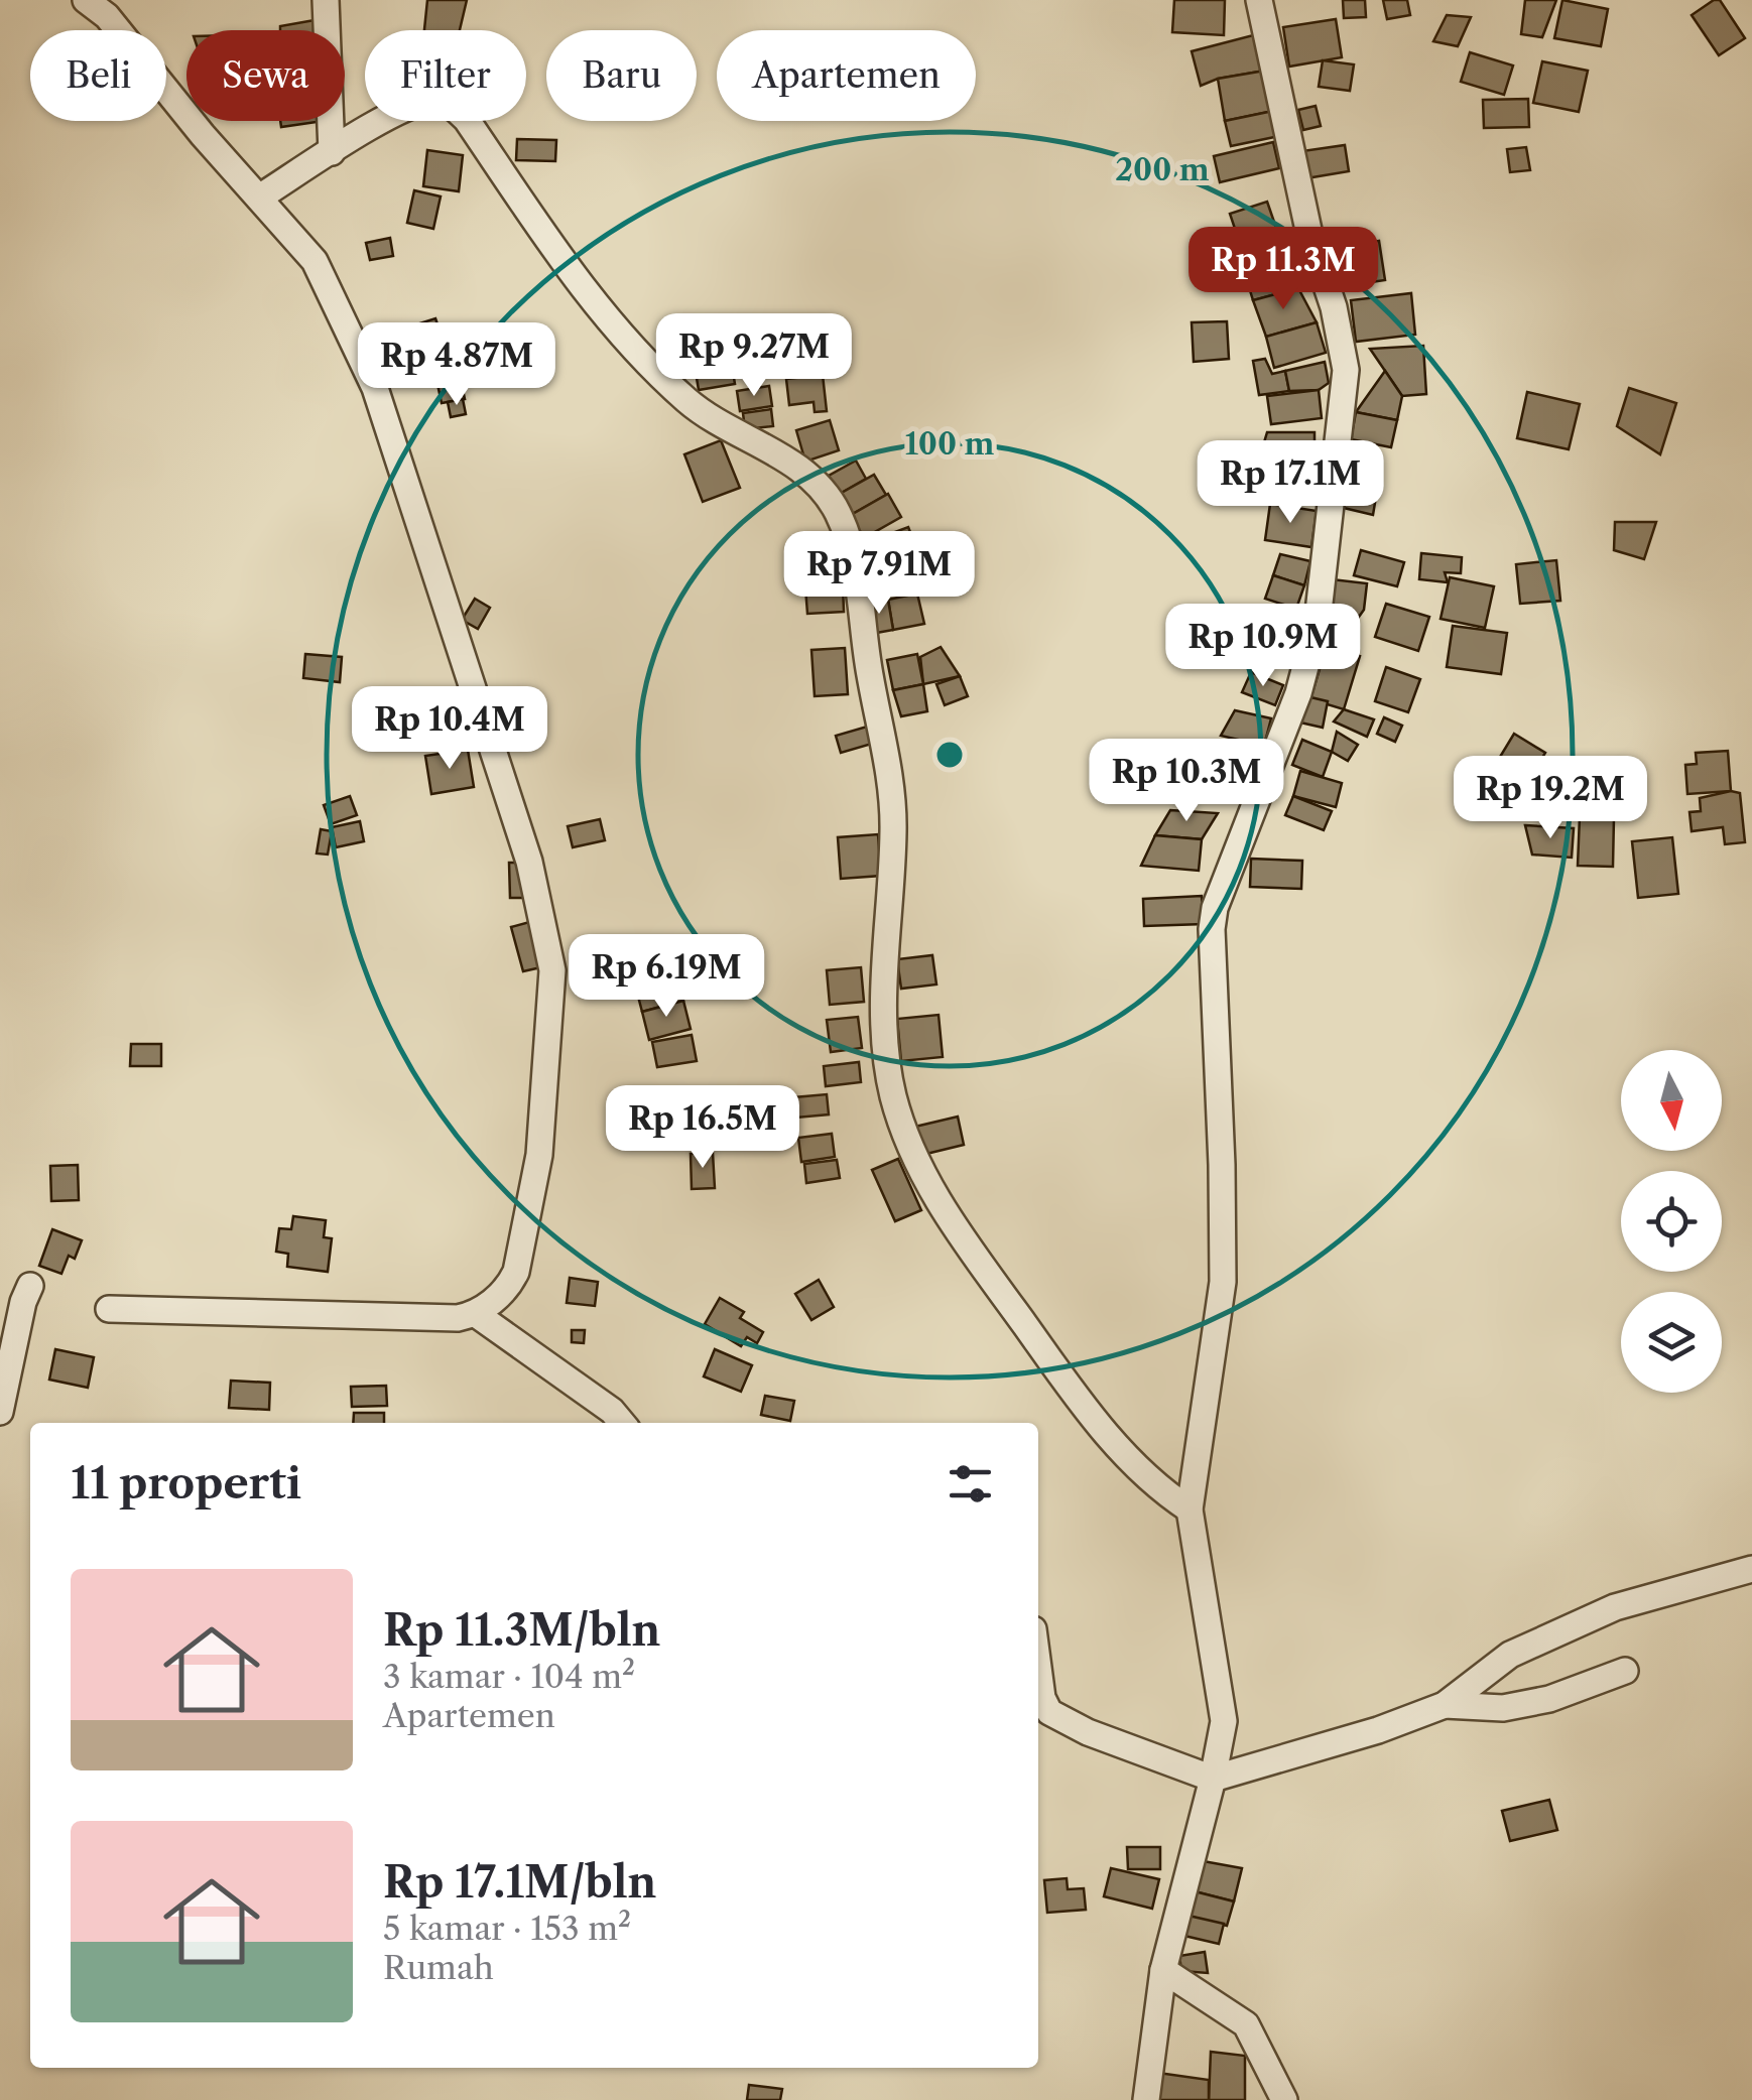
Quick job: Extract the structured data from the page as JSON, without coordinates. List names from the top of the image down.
{
  "north": "bottom",
  "page": {
    "chip": [
      "Beli",
      "Sewa",
      "Filter",
      "Baru",
      "Apartemen"
    ],
    "price": [
      "Rp 11.3M",
      "Rp 9.27M",
      "Rp 4.87M",
      "Rp 17.1M",
      "Rp 7.91M",
      "Rp 10.9M",
      "Rp 10.4M",
      "Rp 10.3M",
      "Rp 19.2M",
      "Rp 6.19M",
      "Rp 16.5M"
    ],
    "heading": "11 properti",
    "list": [
      {
        "name": "Rp 11.3M/bln",
        "note": "3 kamar · 104 m² · Apartemen"
      },
      {
        "name": "Rp 17.1M/bln",
        "note": "5 kamar · 153 m² · Rumah"
      }
    ]
  },
  "rings": ["200 m", "100 m"]
}
